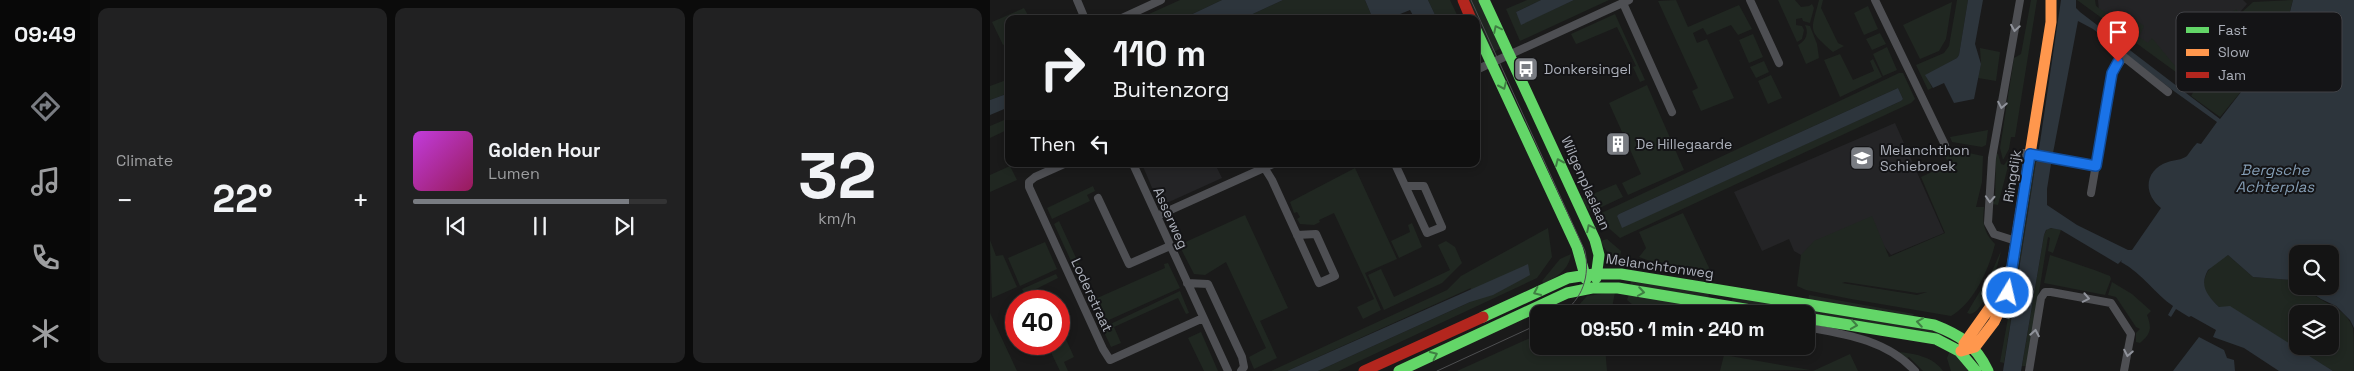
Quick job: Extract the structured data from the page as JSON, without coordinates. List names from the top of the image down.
{
  "streets": {
    "street": [
      "Ringdijk",
      "Wilgenplaslaan",
      "Asserweg",
      "Melanchtonweg",
      "Loderstraat"
    ]
  },
  "crossings": [
    ["Ringdijk", "Melanchtonweg"],
    ["Wilgenplaslaan", "Melanchtonweg"],
    ["Asserweg", "Loderstraat"]
  ],
  "water": ["Bergsche Achterplas"],
  "places": {
    "bus stop": ["Donkersingel"],
    "building": ["De Hillegaarde"],
    "school or university": ["Melanchthon Schiebroek"]
  },
  "legend": ["Fast", "Slow", "Jam"],
  "page": {
    "tabs": "09:49",
    "tile": [
      "Climate",
      ["32", "km/h"]
    ],
    "turn": ["110 m", "Buitenzorg"],
    "then": "Then",
    "song": ["Golden Hour", "Lumen"],
    "heat": ["−", "22°", "+"],
    "limit": "40",
    "trip": "09:50 · 1 min · 240 m"
  }
}
